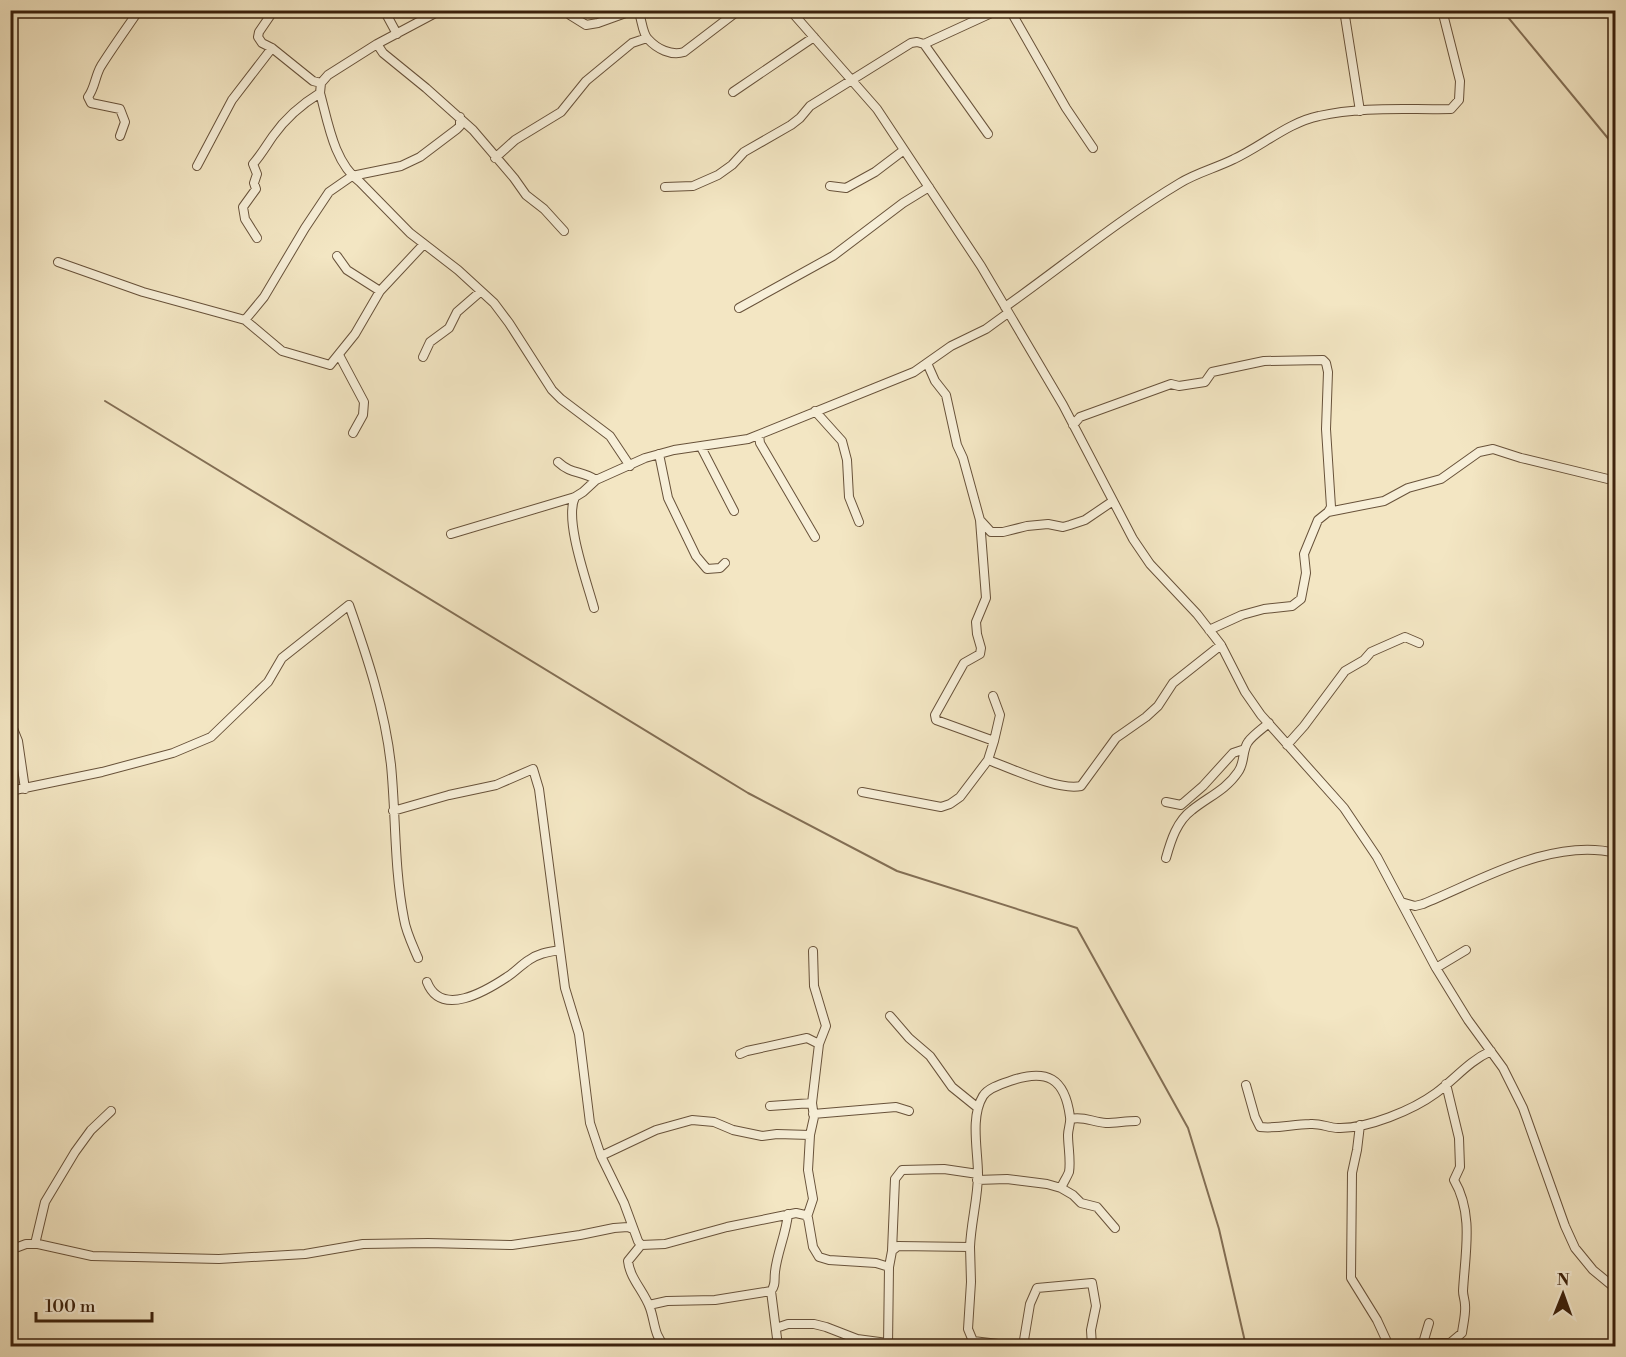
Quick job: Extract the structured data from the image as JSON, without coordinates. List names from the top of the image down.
{
  "scale_bar": "100 m",
  "north": "top"
}
